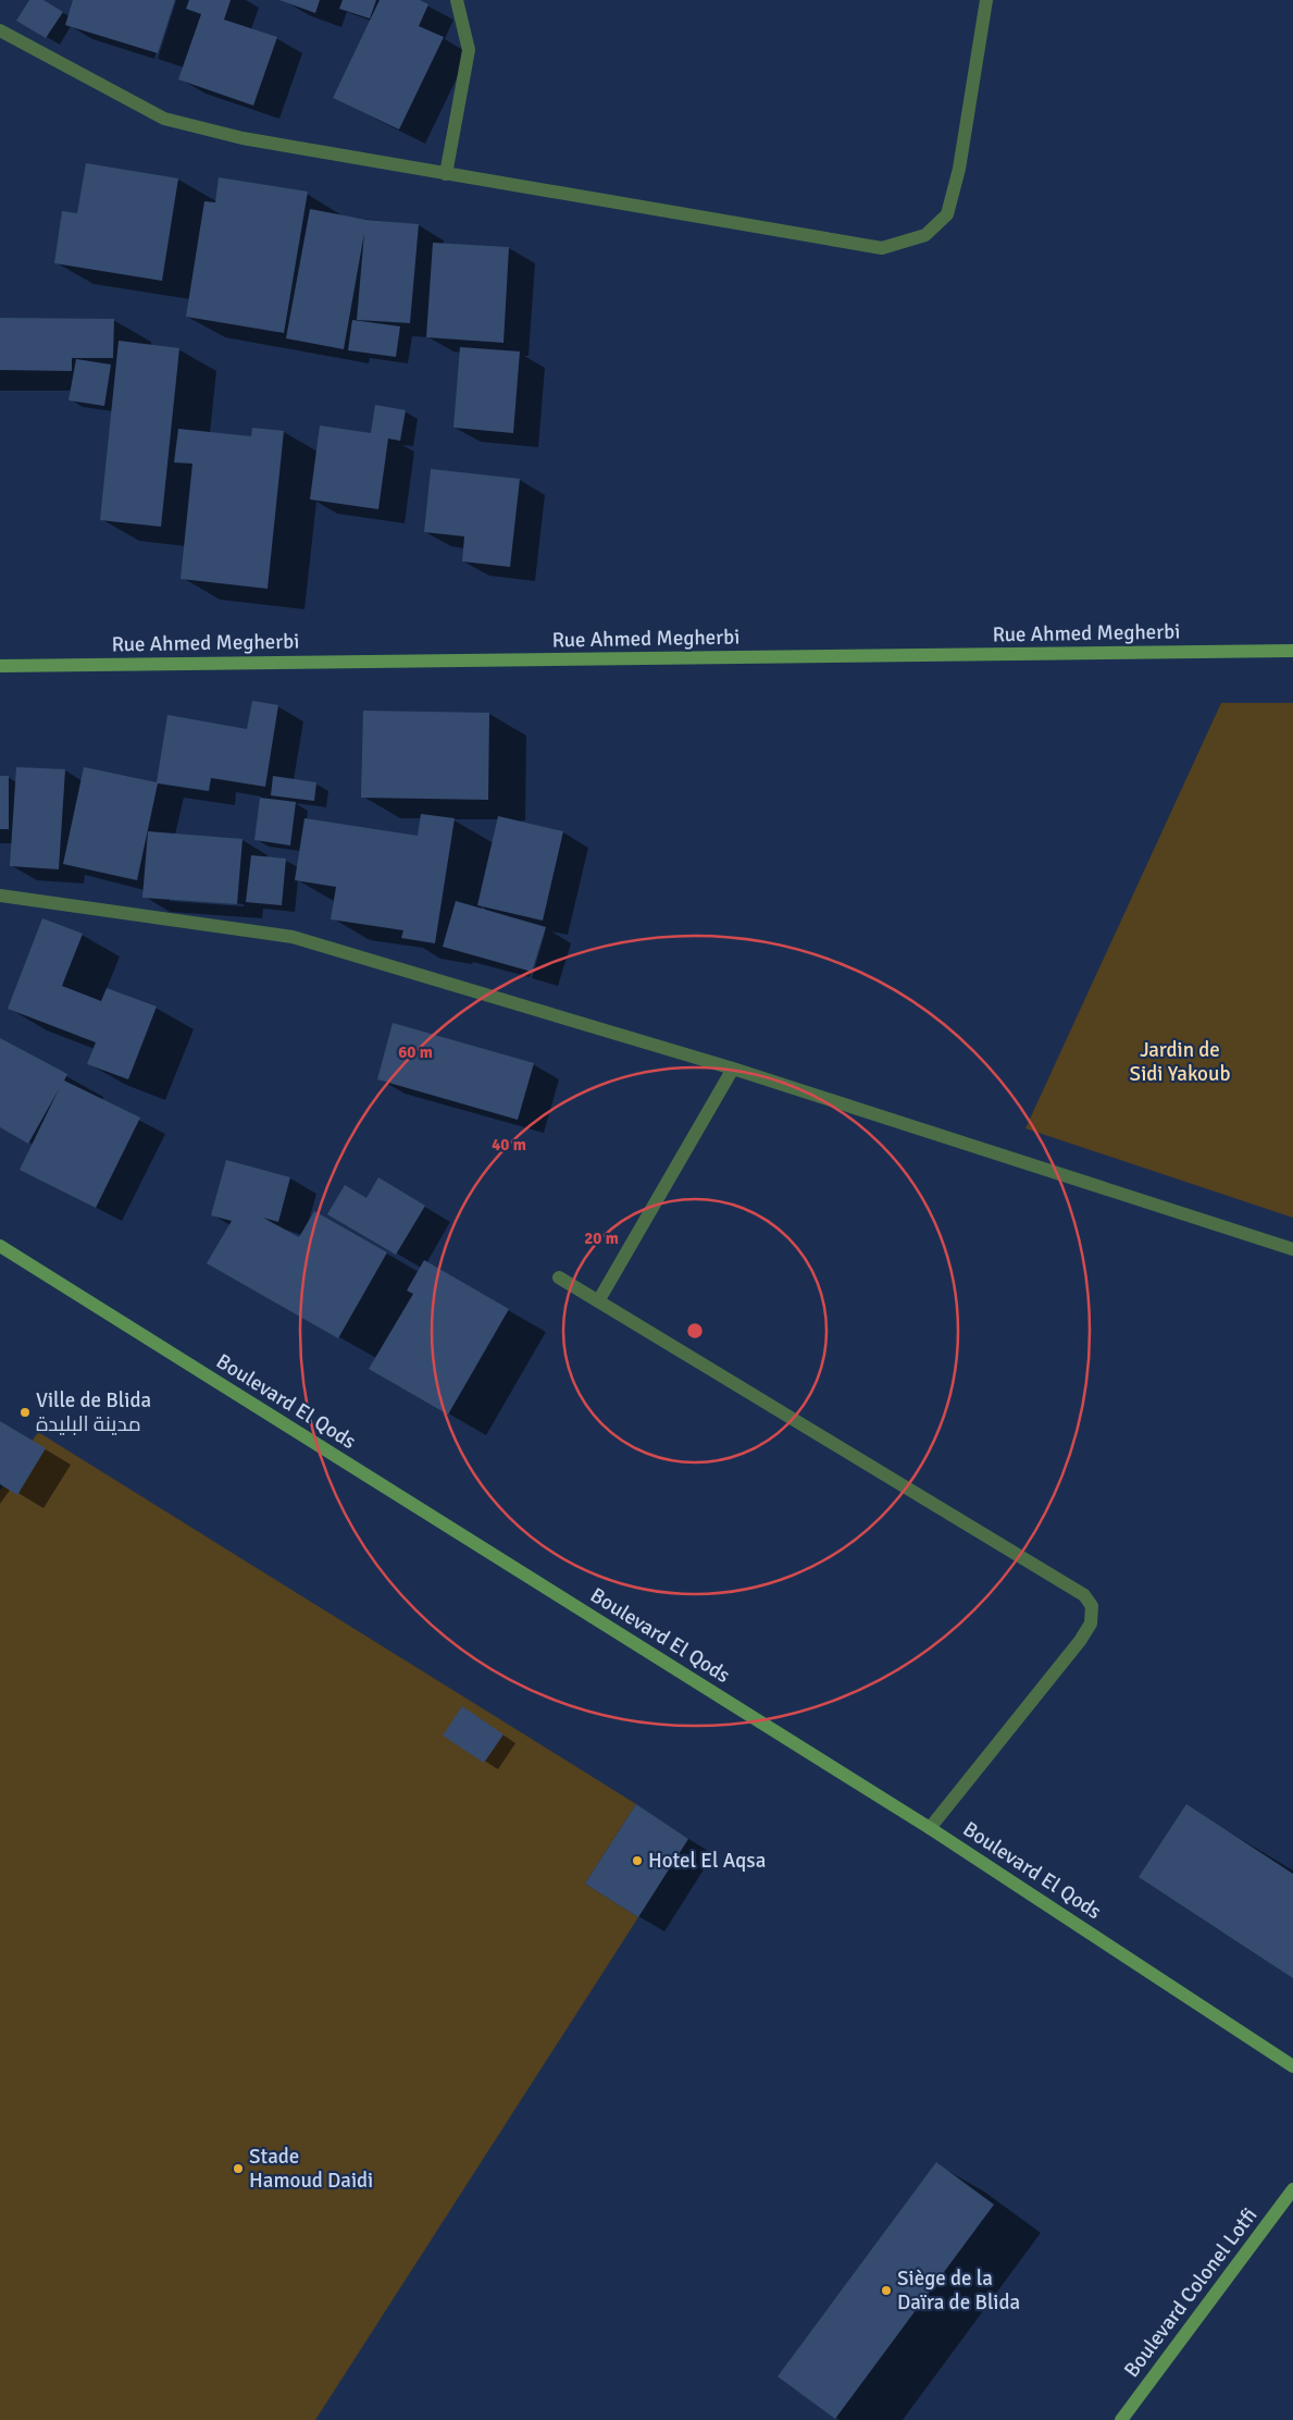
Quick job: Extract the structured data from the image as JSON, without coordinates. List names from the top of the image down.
{
  "streets": {
    "main road": ["Rue Ahmed Megherbi", "Boulevard El Qods", "Boulevard Colonel Lotfi"]
  },
  "parks": ["Jardin de Sidi Yakoub"],
  "places": [
    "Ville de Blida مدينة البليدة",
    "Hotel El Aqsa",
    "Stade Hamoud Daidi",
    "Siège de la Daïra de Blida"
  ],
  "rings": ["60 m", "40 m", "20 m"]
}
